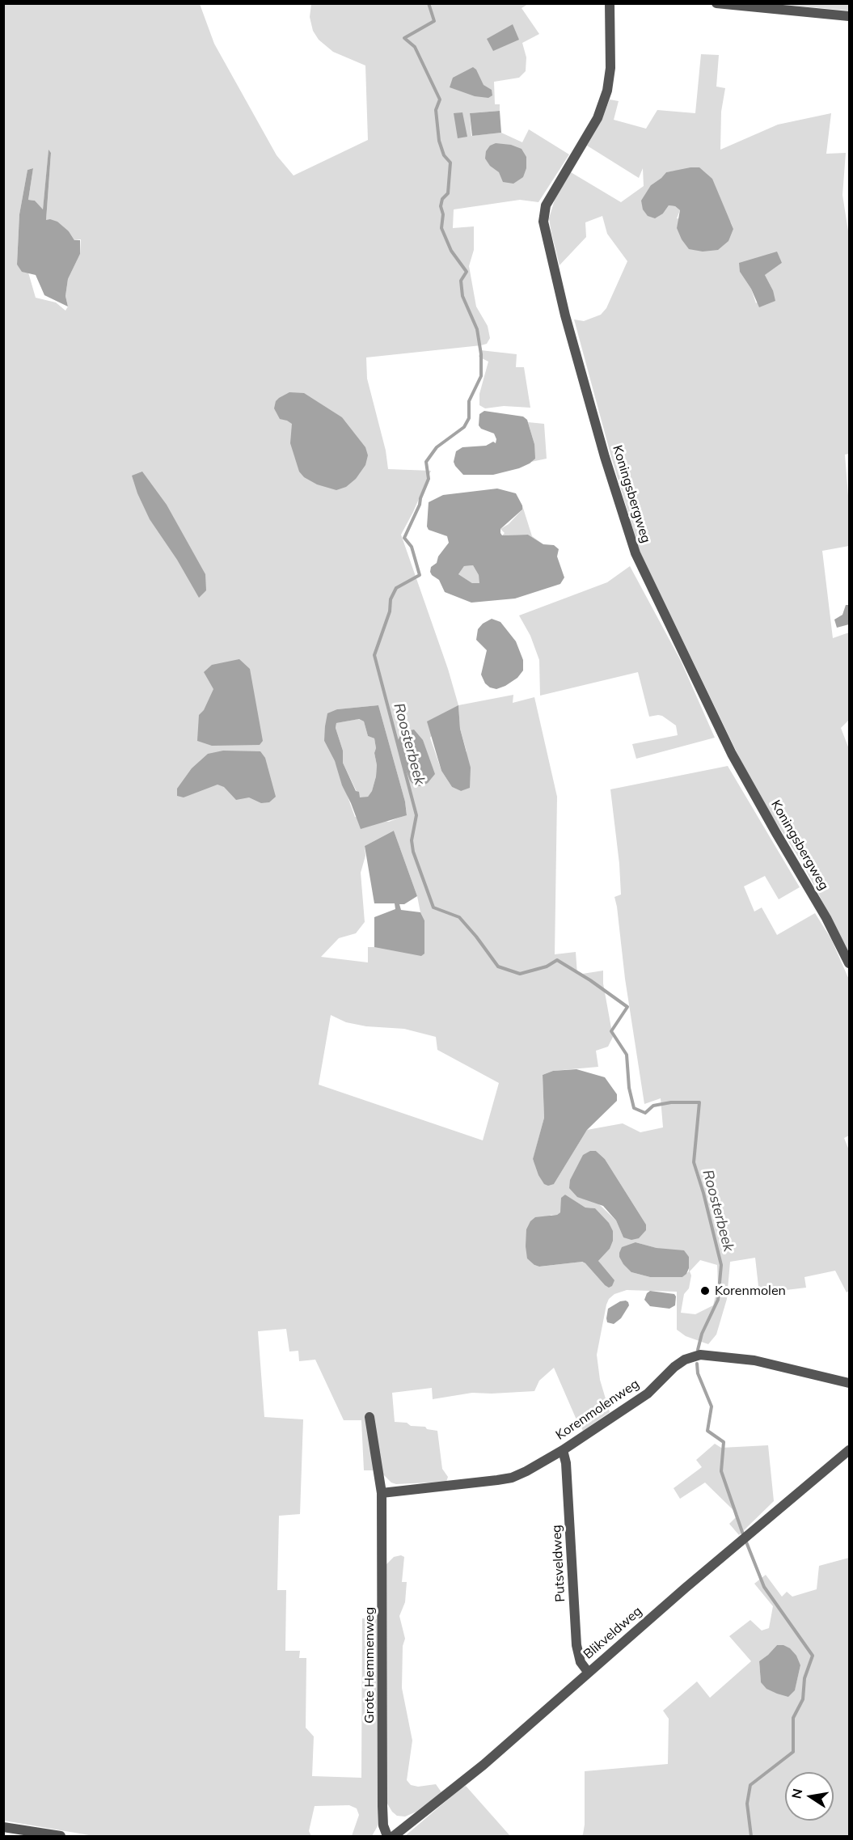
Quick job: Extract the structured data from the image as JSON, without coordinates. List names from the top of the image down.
{
  "streets": {
    "street": [
      "Koningsbergweg",
      "Korenmolenweg",
      "Putsveldweg",
      "Blikveldweg",
      "Grote Hemmenweg"
    ]
  },
  "crossings": [
    ["Korenmolenweg", "Putsveldweg"],
    ["Korenmolenweg", "Grote Hemmenweg"],
    ["Putsveldweg", "Blikveldweg"]
  ],
  "water": ["Roosterbeek"],
  "places": ["Korenmolen"],
  "north": "left"
}
